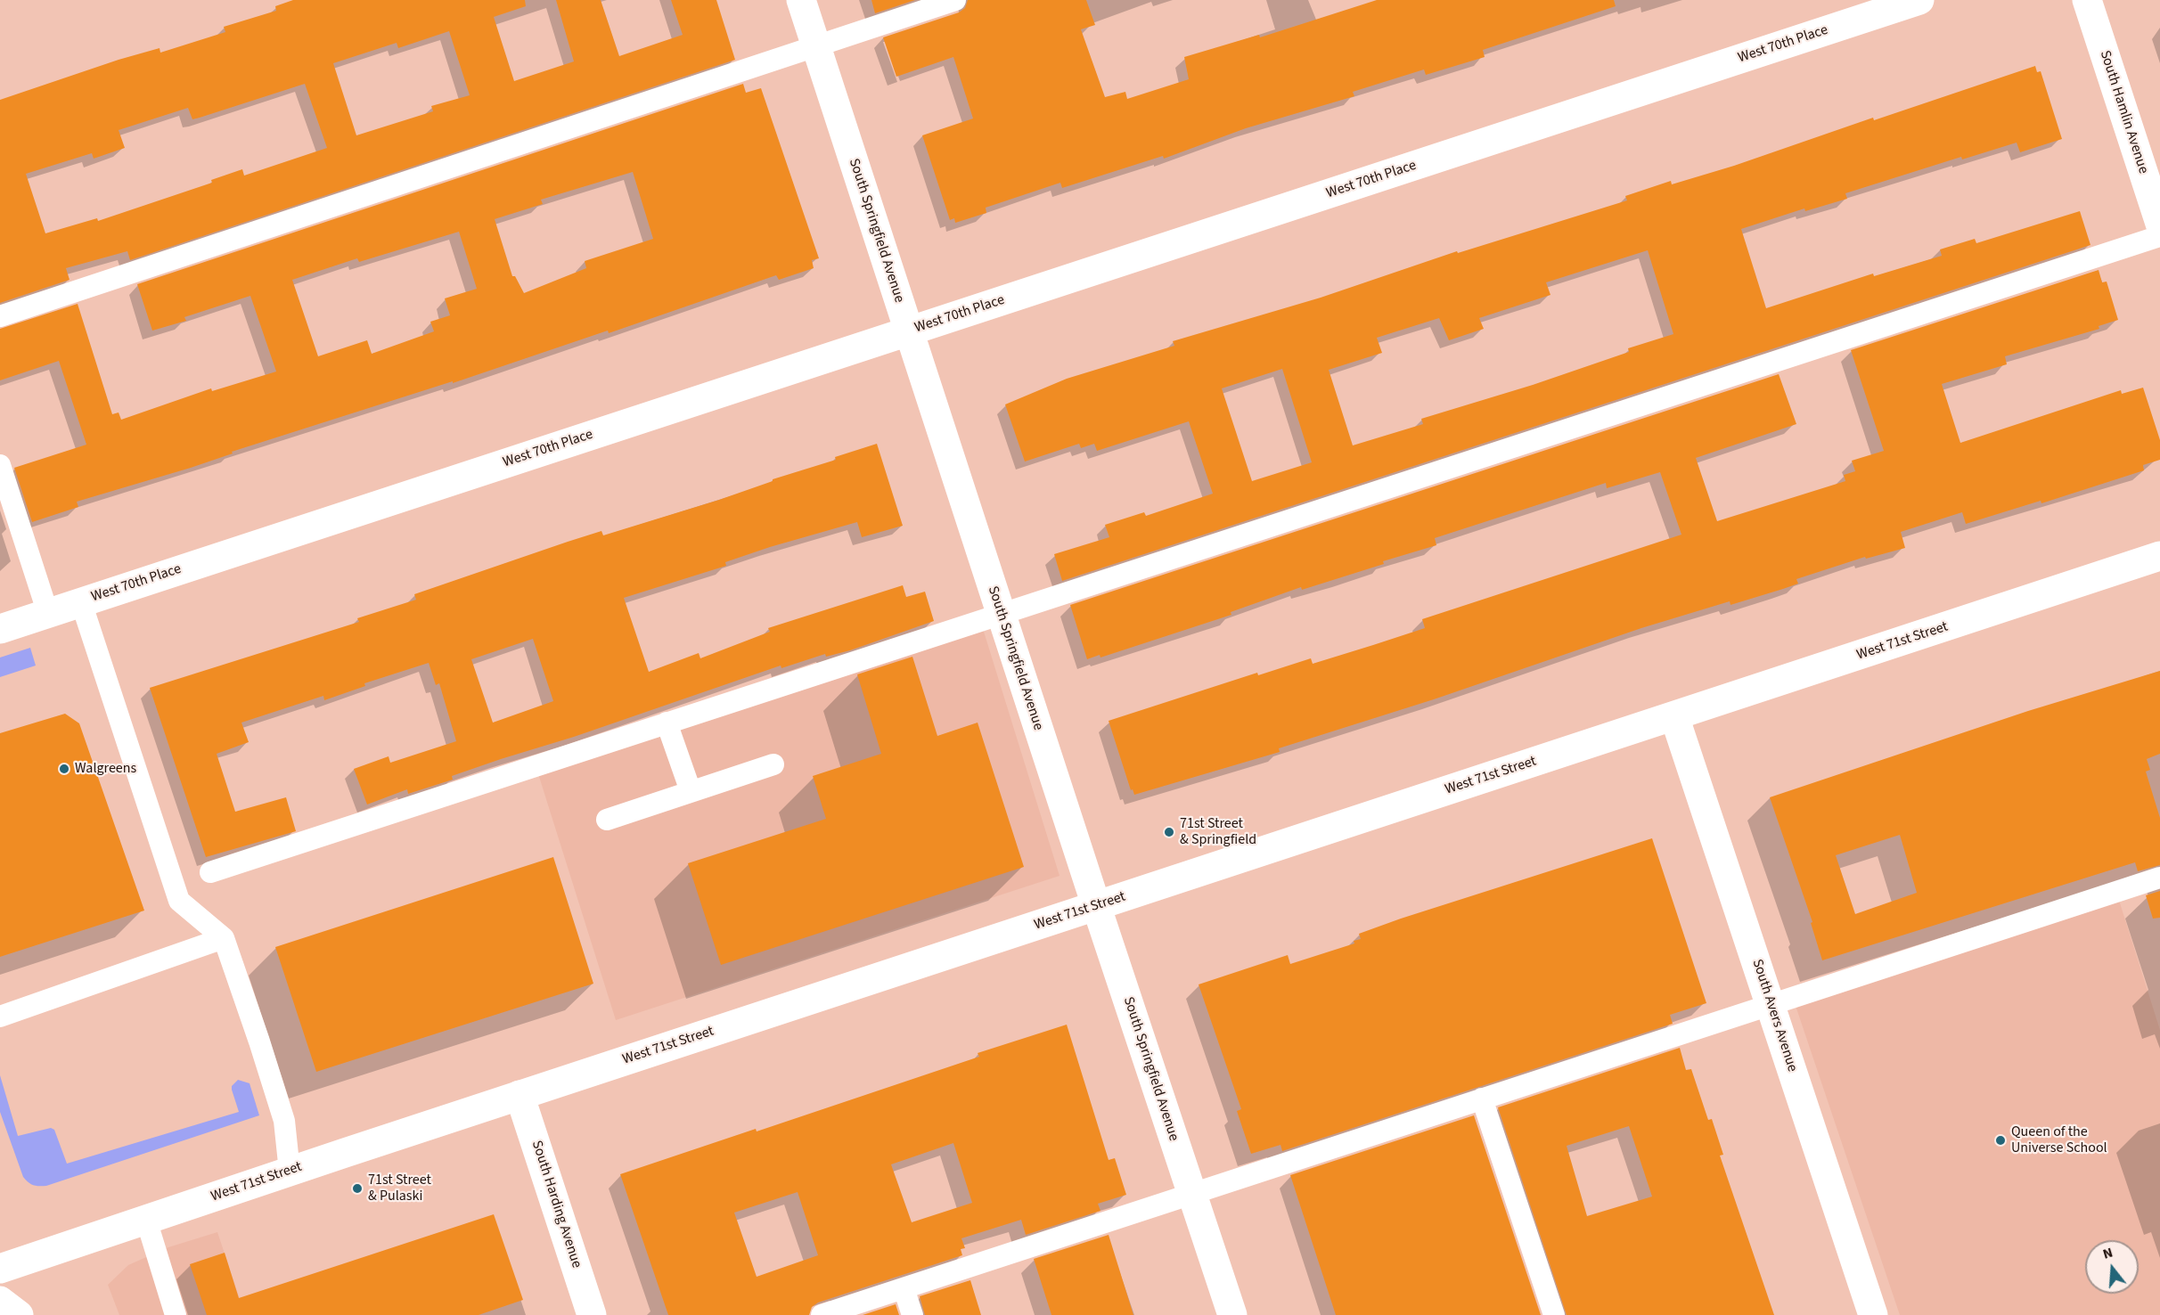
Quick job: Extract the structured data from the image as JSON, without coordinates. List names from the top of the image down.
{
  "streets": {
    "street": [
      "West 70th Place",
      "South Hamlin Avenue",
      "South Springfield Avenue",
      "West 71st Street",
      "South Avers Avenue",
      "South Harding Avenue"
    ]
  },
  "crossings": [
    ["West 70th Place", "South Springfield Avenue"],
    ["South Springfield Avenue", "West 71st Street"],
    ["West 71st Street", "South Avers Avenue"],
    ["West 71st Street", "South Harding Avenue"]
  ],
  "places": [
    "Walgreens",
    "71st Street & Springfield",
    "Queen of the Universe School",
    "71st Street & Pulaski"
  ],
  "north": "top"
}
